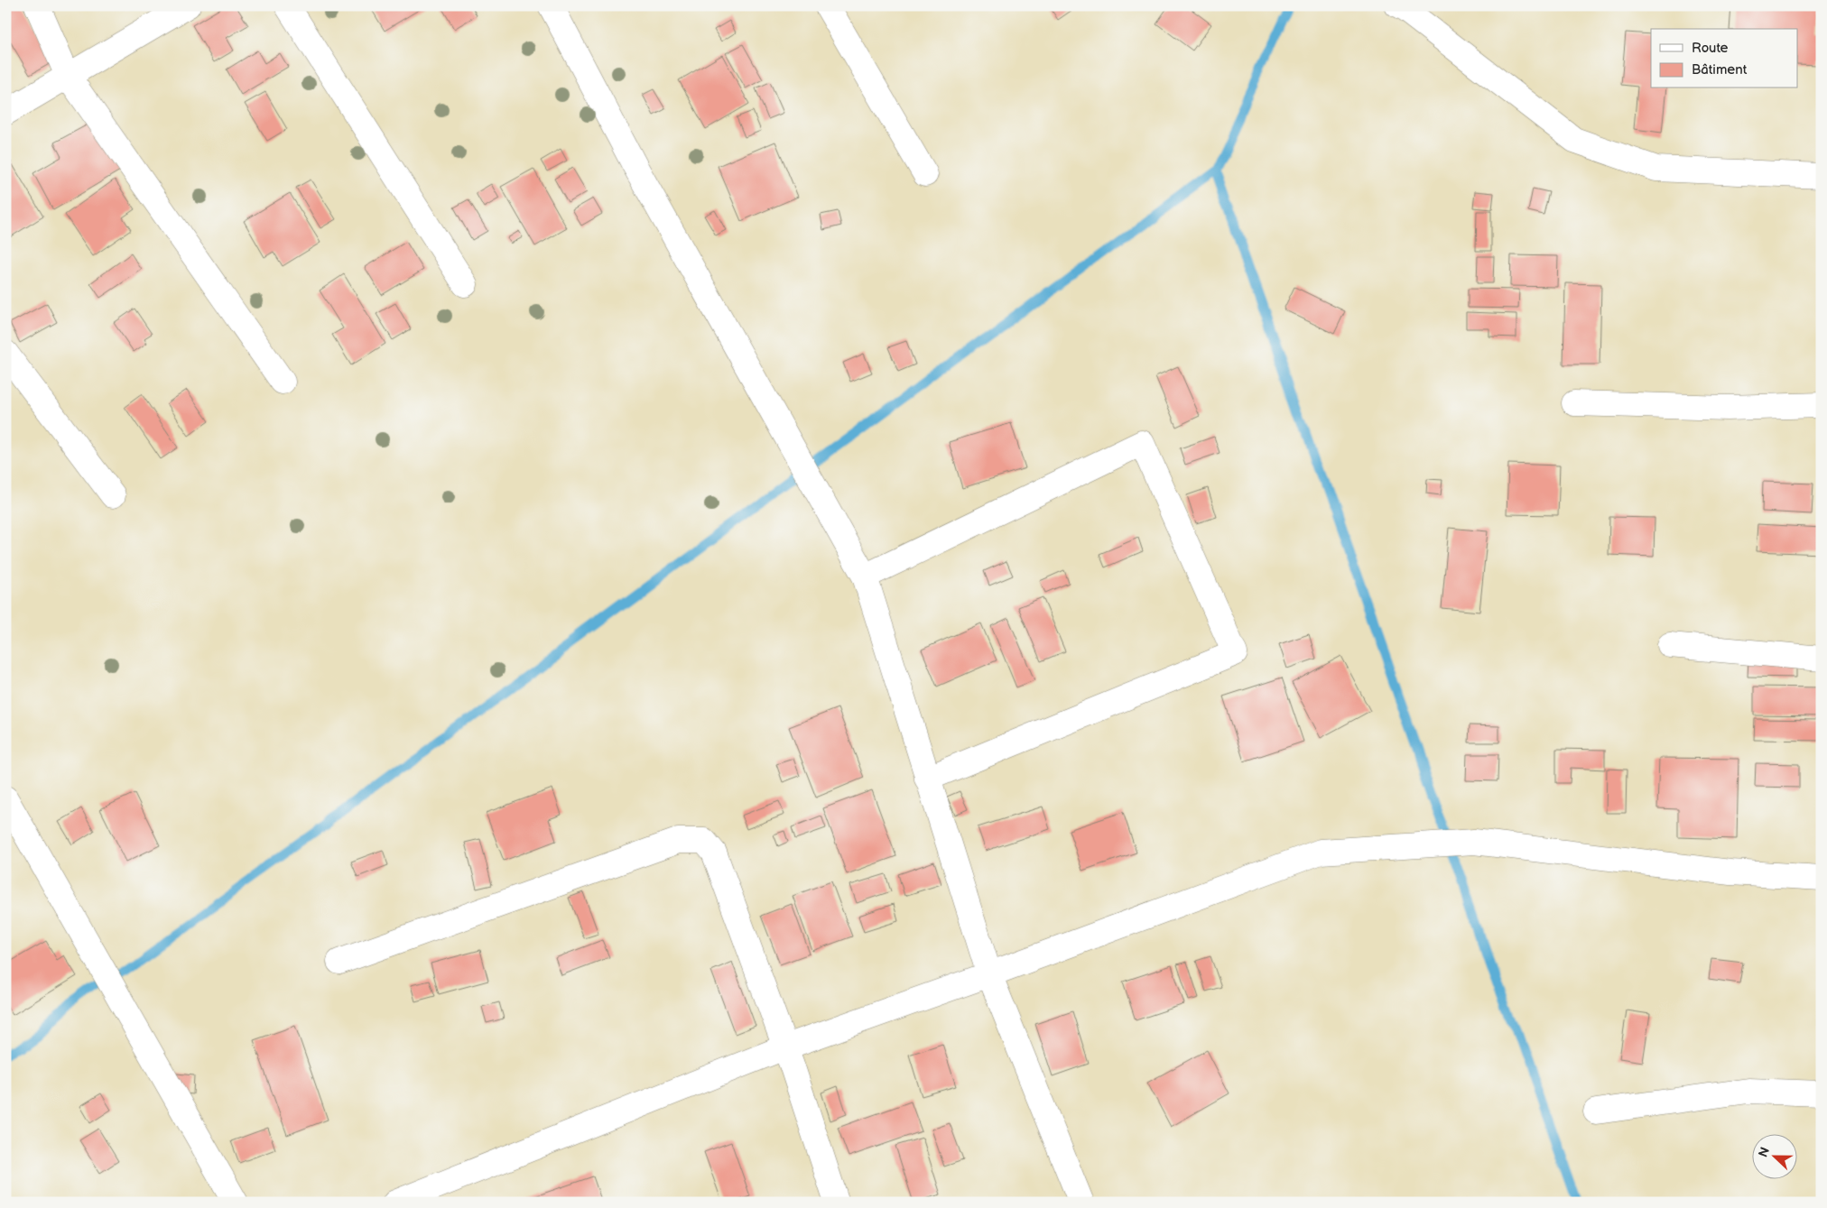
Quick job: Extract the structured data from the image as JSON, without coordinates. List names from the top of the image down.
{
  "legend": ["Route", "Bâtiment"],
  "north": "left"
}
